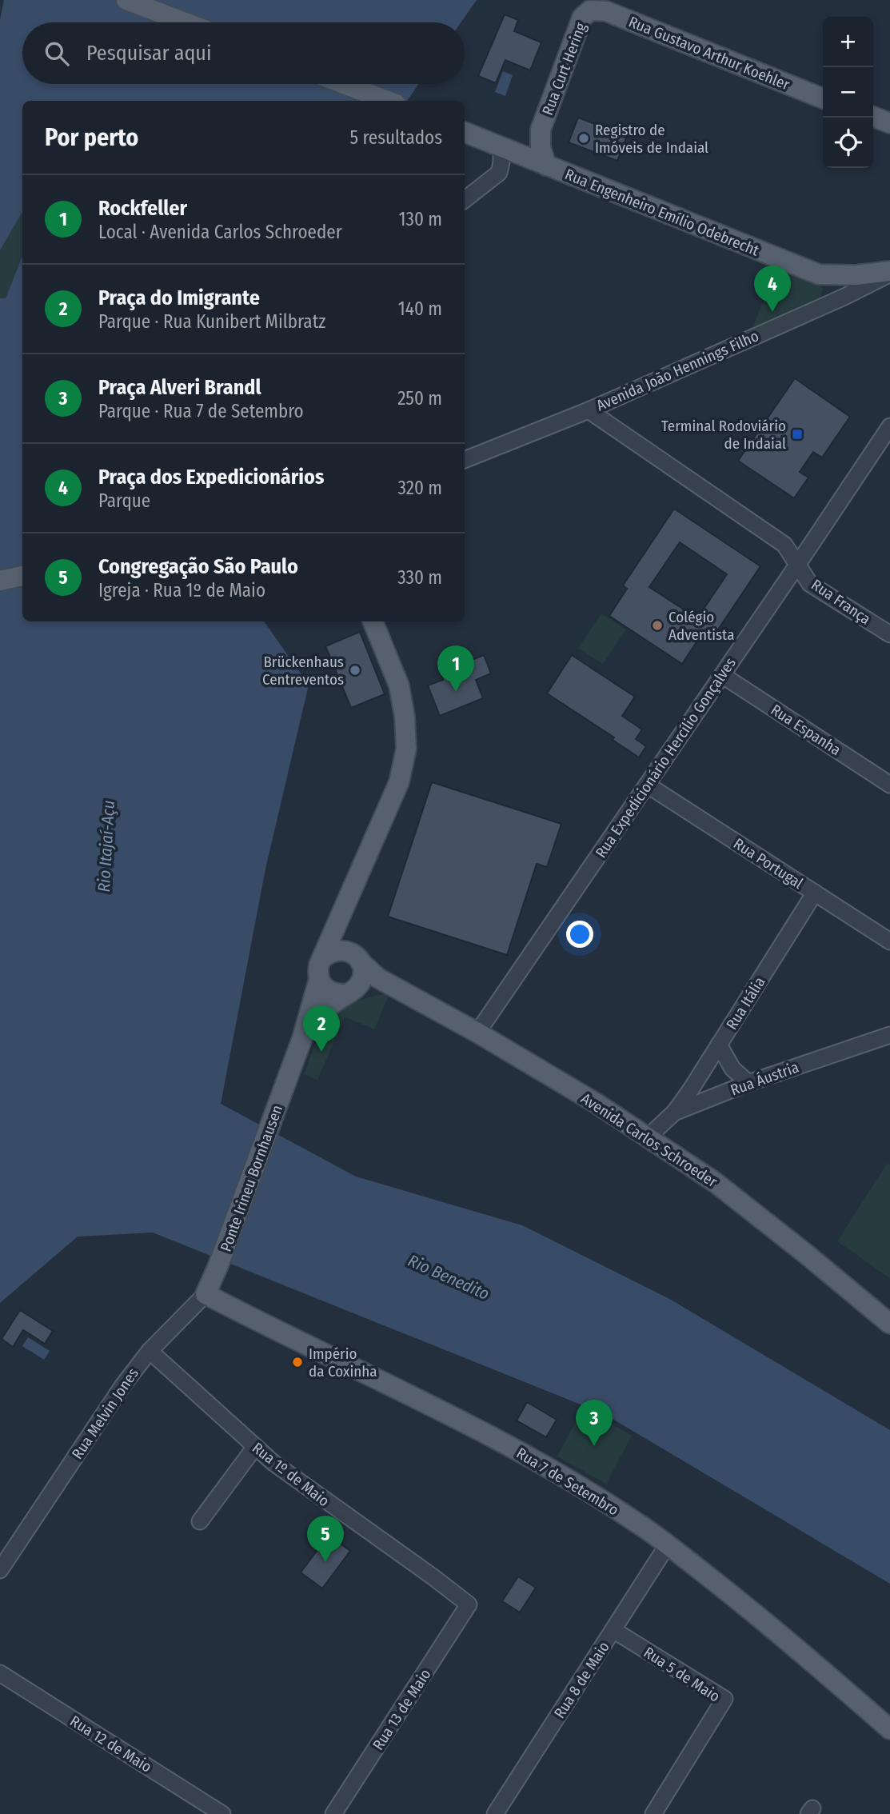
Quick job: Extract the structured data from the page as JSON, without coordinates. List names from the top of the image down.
{
  "streets": {
    "main road": [
      "Rua Gustavo Arthur Koehler",
      "Rua Curt Hering",
      "Rua Engenheiro Emílio Odebrecht",
      "Avenida Carlos Schroeder",
      "Ponte Irineu Bornhausen",
      "Rua Melvin Jones",
      "Rua 7 de Setembro"
    ],
    "street": [
      "Avenida João Hennings Filho",
      "Rua França",
      "Rua Espanha",
      "Rua Expedicionário Hercílio Gonçalves",
      "Rua Portugal",
      "Rua Itália",
      "Rua Áustria",
      "Rua 1º de Maio",
      "Rua 5 de Maio",
      "Rua 8 de Maio",
      "Rua 13 de Maio",
      "Rua 12 de Maio"
    ]
  },
  "crossings": [
    ["Rua Gustavo Arthur Koehler", "Rua Curt Hering"],
    ["Rua Curt Hering", "Rua Engenheiro Emílio Odebrecht"],
    ["Rua Engenheiro Emílio Odebrecht", "Avenida João Hennings Filho"],
    ["Avenida João Hennings Filho", "Rua França"],
    ["Rua França", "Rua Expedicionário Hercílio Gonçalves"],
    ["Rua Espanha", "Rua Expedicionário Hercílio Gonçalves"],
    ["Rua Expedicionário Hercílio Gonçalves", "Rua Portugal"],
    ["Rua Expedicionário Hercílio Gonçalves", "Avenida Carlos Schroeder"],
    ["Rua Portugal", "Rua Itália"],
    ["Rua Itália", "Rua Áustria"],
    ["Rua Áustria", "Avenida Carlos Schroeder"],
    ["Ponte Irineu Bornhausen", "Rua Melvin Jones"],
    ["Rua Melvin Jones", "Rua 1º de Maio"],
    ["Rua Melvin Jones", "Rua 7 de Setembro"],
    ["Rua 1º de Maio", "Rua 13 de Maio"],
    ["Rua 7 de Setembro", "Rua 8 de Maio"],
    ["Rua 5 de Maio", "Rua 8 de Maio"]
  ],
  "water": ["Rio Itajaí-Açu", "Rio Benedito"],
  "places": {
    "other": [
      "Registro de Imóveis de Indaial",
      "Colégio Adventista",
      "Brückenhaus Centreventos",
      "Império da Coxinha"
    ],
    "transit": ["Terminal Rodoviário de Indaial"]
  },
  "page": {
    "map_buttons": ["+", "−"],
    "search": "Pesquisar aqui",
    "heading": ["Por perto", "5 resultados"],
    "list": [
      {
        "mark": "1",
        "name": "Rockfeller",
        "note": "Local · Avenida Carlos Schroeder",
        "value": "130 m"
      },
      {
        "mark": "2",
        "name": "Praça do Imigrante",
        "note": "Parque · Rua Kunibert Milbratz",
        "value": "140 m"
      },
      {
        "mark": "3",
        "name": "Praça Alveri Brandl",
        "note": "Parque · Rua 7 de Setembro",
        "value": "250 m"
      },
      {
        "mark": "4",
        "name": "Praça dos Expedicionários",
        "note": "Parque",
        "value": "320 m"
      },
      {
        "mark": "5",
        "name": "Congregação São Paulo",
        "note": "Igreja · Rua 1º de Maio",
        "value": "330 m"
      }
    ],
    "pins": [
      "4",
      "1",
      "2",
      "3",
      "5"
    ]
  }
}
